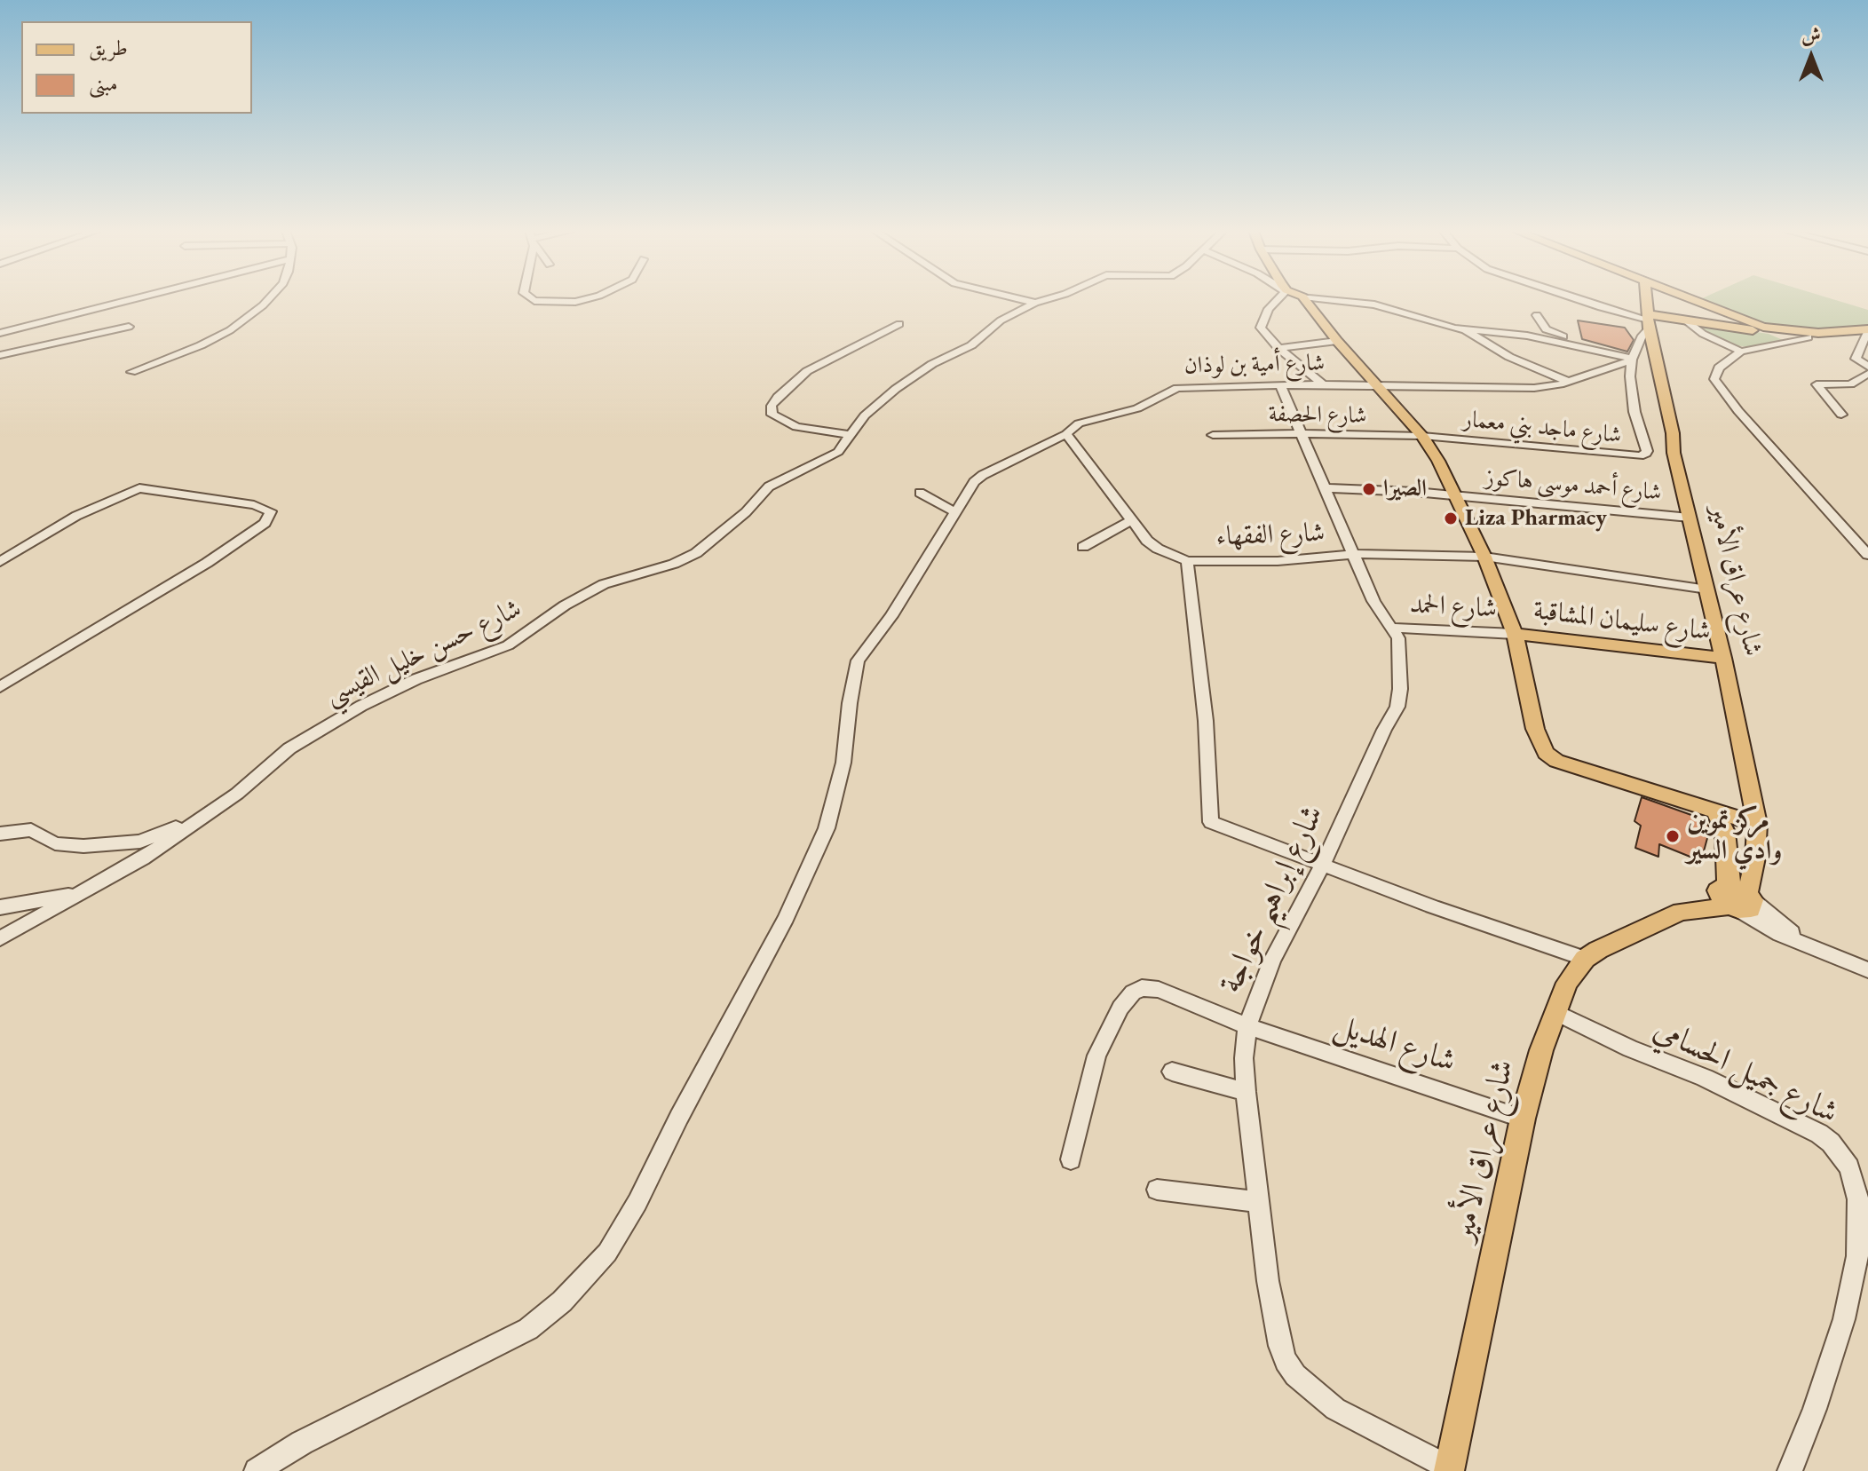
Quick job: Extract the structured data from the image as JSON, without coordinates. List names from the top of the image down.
{
  "streets": {
    "main road": ["شارع عراق الأمير", "شارع سليمان المشاقبة"],
    "street": [
      "شارع أمية بن لوذان",
      "شارع الحصفة",
      "شارع ماجد بني معمار",
      "شارع أحمد موسى هاكوز",
      "شارع الفقهاء",
      "شارع الحمد",
      "شارع حسن خليل القيسي",
      "شارع إبراهيم خواجة",
      "شارع الهديل",
      "شارع جميل الحسامي"
    ]
  },
  "crossings": [
    ["شارع أمية بن لوذان", "شارع ماجد بني معمار"],
    ["شارع أمية بن لوذان", "شارع إبراهيم خواجة"],
    ["شارع الحصفة", "شارع ماجد بني معمار"],
    ["شارع الحصفة", "شارع إبراهيم خواجة"],
    ["شارع أحمد موسى هاكوز", "شارع عراق الأمير"],
    ["شارع أحمد موسى هاكوز", "شارع إبراهيم خواجة"],
    ["شارع الفقهاء", "شارع عراق الأمير"],
    ["شارع الفقهاء", "شارع إبراهيم خواجة"],
    ["شارع عراق الأمير", "شارع سليمان المشاقبة"],
    ["شارع عراق الأمير", "شارع إبراهيم خواجة"],
    ["شارع عراق الأمير", "شارع الهديل"],
    ["شارع عراق الأمير", "شارع جميل الحسامي"],
    ["شارع الحمد", "شارع سليمان المشاقبة"],
    ["شارع الحمد", "شارع إبراهيم خواجة"],
    ["شارع إبراهيم خواجة", "شارع الهديل"]
  ],
  "places": ["الصيرا", "Liza Pharmacy", "مركز تموين وادي السير"],
  "legend": ["طريق", "مبنى"],
  "north": "top"
}
